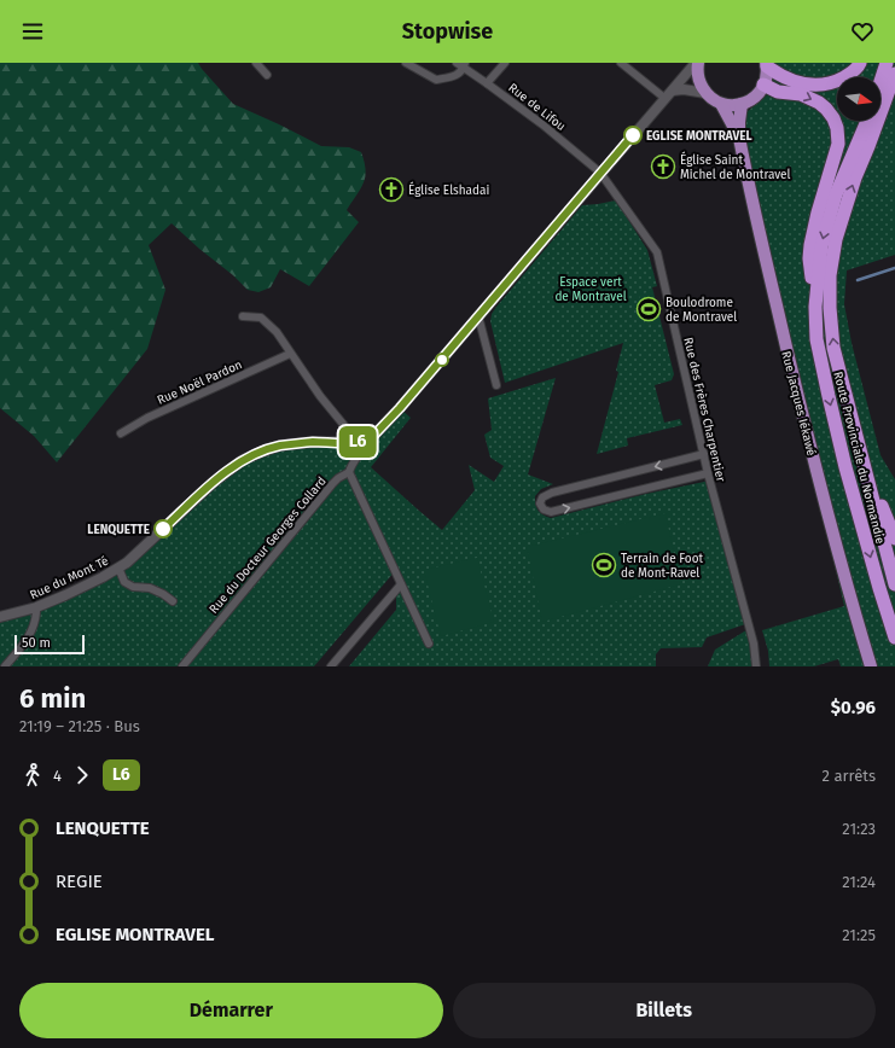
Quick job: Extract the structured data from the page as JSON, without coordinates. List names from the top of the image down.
{
  "streets": {
    "highway": ["Route Provinciale du Normandie"],
    "main road": ["Rue Jacques Iékawé"],
    "street": [
      "Rue de Lifou",
      "Rue Noël Pardon",
      "Rue des Frères Charpentier",
      "Rue du Docteur Georges Collard",
      "Rue du Mont Té"
    ]
  },
  "crossings": [
    ["Rue de Lifou", "Rue des Frères Charpentier"],
    ["Rue de Lifou", "Rue du Docteur Georges Collard"],
    ["Rue des Frères Charpentier", "Rue du Docteur Georges Collard"],
    ["Rue du Docteur Georges Collard", "Rue du Mont Té"]
  ],
  "parks": ["Espace vert de Montravel"],
  "places": {
    "other": ["EGLISE MONTRAVEL", "LENQUETTE"],
    "church": ["Église Saint Michel de Montravel", "Église Elshadai"],
    "sports": ["Boulodrome de Montravel", "Terrain de Foot de Mont-Ravel"]
  },
  "lines": ["bus line L6"],
  "scale_bar": "50 m",
  "north": "right",
  "page": {
    "header": "Stopwise",
    "on_map": "L6",
    "scale": "50 m",
    "heading": ["6 min", "21:19 – 21:25 · Bus", "$0.96"],
    "legs": ["4", "L6", "2 arrêts"],
    "list": [
      {
        "name": "LENQUETTE",
        "value": "21:23"
      },
      {
        "name": "REGIE",
        "value": "21:24"
      },
      {
        "name": "EGLISE MONTRAVEL",
        "value": "21:25"
      }
    ],
    "buttons": ["Démarrer", "Billets"]
  }
}
